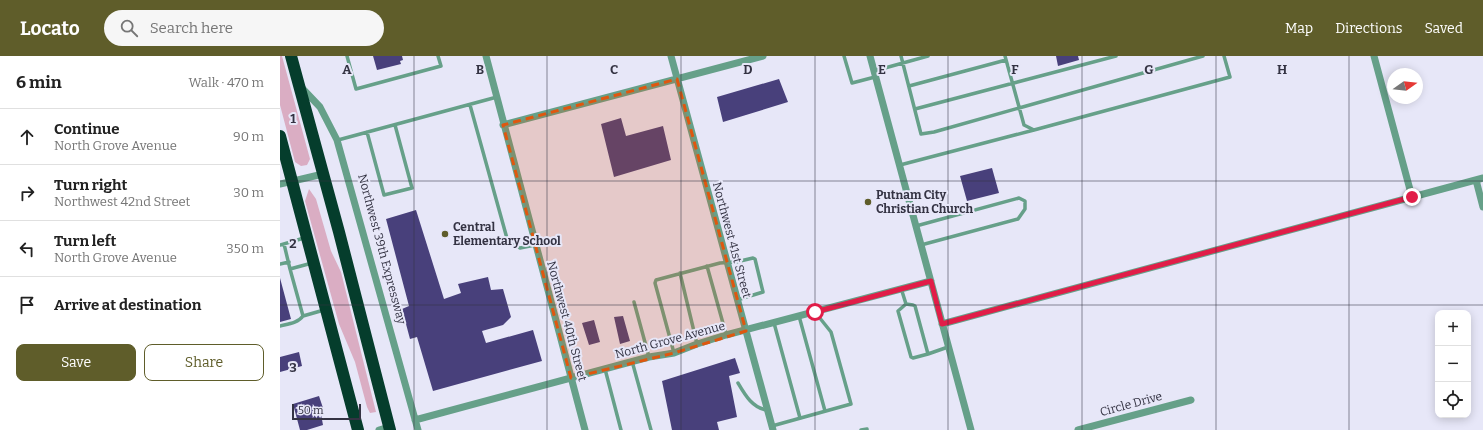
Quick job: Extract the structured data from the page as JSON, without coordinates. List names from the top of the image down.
{
  "streets": {
    "street": [
      "Northwest 41st Street",
      "Northwest 39th Expressway",
      "Northwest 40th Street",
      "North Grove Avenue",
      "Circle Drive"
    ]
  },
  "crossings": [
    ["Northwest 41st Street", "North Grove Avenue"],
    ["Northwest 39th Expressway", "North Grove Avenue"],
    ["Northwest 40th Street", "North Grove Avenue"]
  ],
  "places": ["Putnam City Christian Church", "Central Elementary School"],
  "scale_bar": "50 m",
  "north": "right",
  "page": {
    "header": "Locato",
    "search": "Search here",
    "nav": ["Map", "Directions", "Saved"],
    "heading": ["6 min", "Walk · 470 m"],
    "list": [
      ["Continue", "North Grove Avenue", "90 m"],
      ["Turn right", "Northwest 42nd Street", "30 m"],
      ["Turn left", "North Grove Avenue", "350 m"],
      "Arrive at destination"
    ],
    "map_buttons": ["+", "−"],
    "buttons": ["Save", "Share"],
    "scale": "50 m"
  },
  "grid": {
    "columns": [
      "A",
      "B",
      "C",
      "D",
      "E",
      "F",
      "G",
      "H"
    ],
    "rows": ["1", "2", "3"]
  }
}
